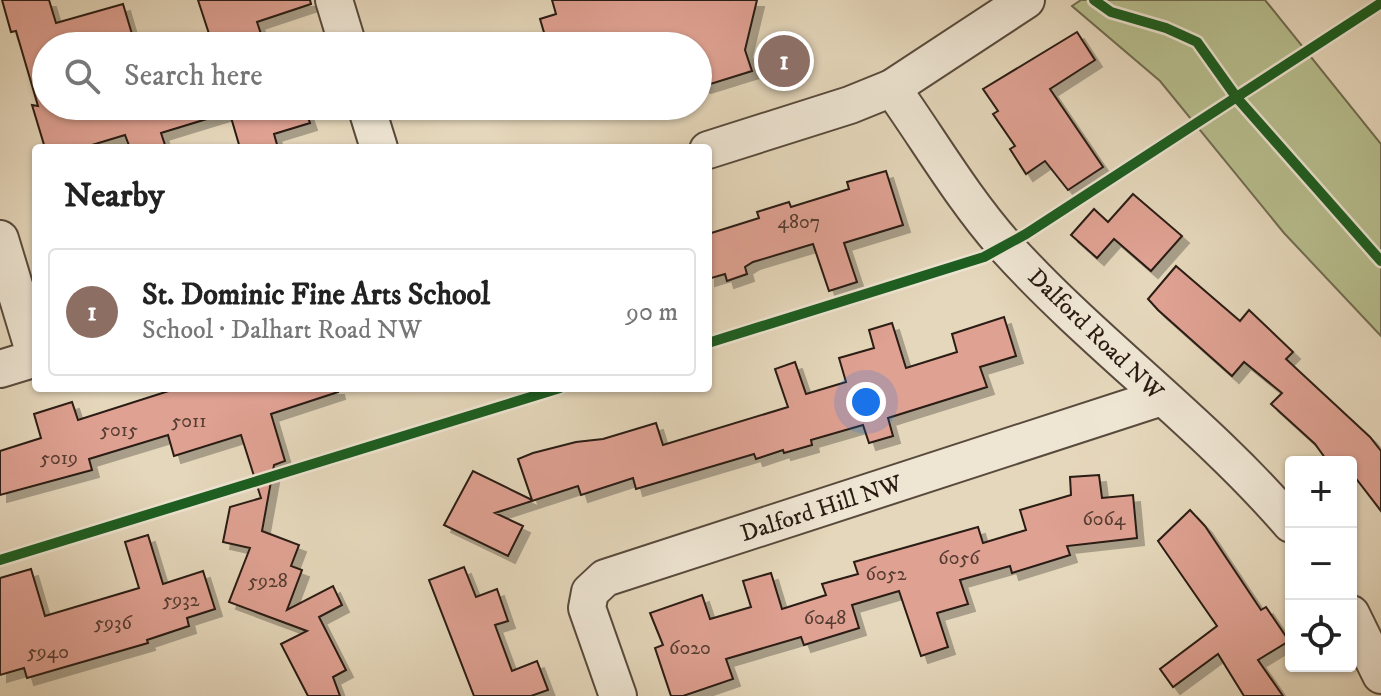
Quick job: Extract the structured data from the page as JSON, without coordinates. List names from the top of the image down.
{
  "streets": {
    "street": ["Dalford Road NW", "Dalford Hill NW"]
  },
  "crossings": [
    ["Dalford Road NW", "Dalford Hill NW"]
  ],
  "house_numbers": [
    "4807",
    "5011",
    "5015",
    "5019",
    "6064",
    "6056",
    "6052",
    "5928",
    "5932",
    "6048",
    "5936",
    "6020",
    "5940"
  ],
  "page": {
    "pins": "1",
    "search": "Search here",
    "heading": "Nearby",
    "list": [
      {
        "mark": "1",
        "name": "St. Dominic Fine Arts School",
        "note": "School · Dalhart Road NW",
        "value": "90 m"
      }
    ],
    "map_buttons": ["+", "−"]
  }
}
